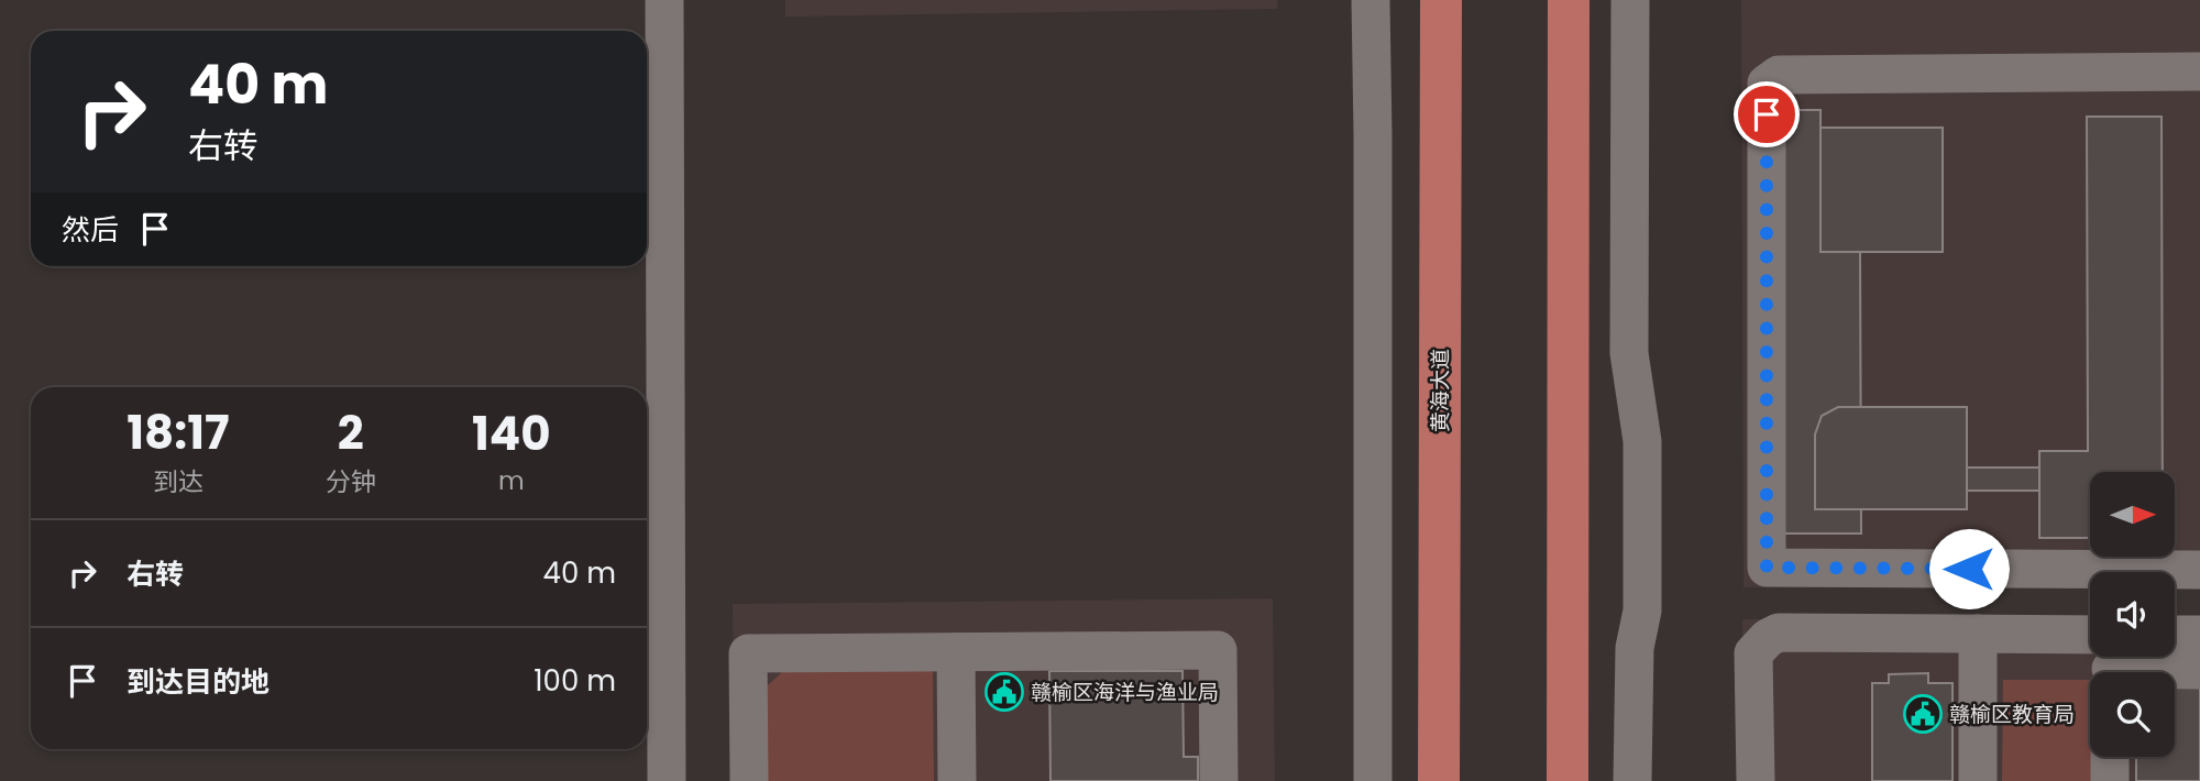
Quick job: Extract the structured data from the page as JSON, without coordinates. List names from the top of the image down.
{
  "streets": {
    "main road": ["黄海大道"]
  },
  "places": {
    "public building": ["赣榆区海洋与渔业局", "赣榆区教育局"]
  },
  "north": "right",
  "page": {
    "turn": ["40 m", "右转"],
    "then": "然后",
    "eta": [
      "18:17",
      "到达",
      "2",
      "分钟",
      "140",
      "m"
    ],
    "list": [
      {
        "name": "右转",
        "value": "40 m"
      },
      {
        "name": "到达目的地",
        "value": "100 m"
      }
    ]
  }
}
